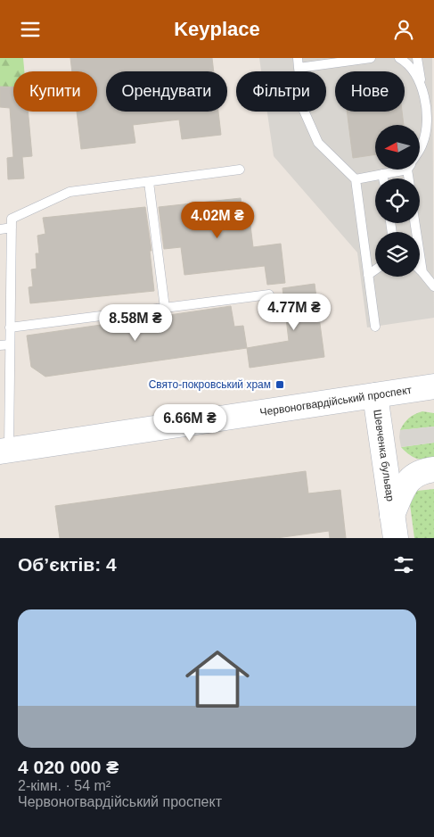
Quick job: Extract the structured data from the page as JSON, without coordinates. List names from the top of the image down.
{
  "streets": {
    "main road": ["Червоногвардійський проспект", "Шевченка бульвар"]
  },
  "crossings": [
    ["Червоногвардійський проспект", "Шевченка бульвар"]
  ],
  "places": {
    "transit": ["Свято-покровський храм"]
  },
  "north": "left",
  "page": {
    "header": "Keyplace",
    "chip": [
      "Купити",
      "Орендувати",
      "Фільтри",
      "Нове"
    ],
    "price": [
      "4.02M ₴",
      "4.77M ₴",
      "8.58M ₴",
      "6.66M ₴"
    ],
    "heading": "Об’єктів: 4",
    "list": [
      {
        "name": "4 020 000 ₴",
        "note": "2-кімн. · 54 m² · Червоногвардійський проспект"
      }
    ]
  }
}
